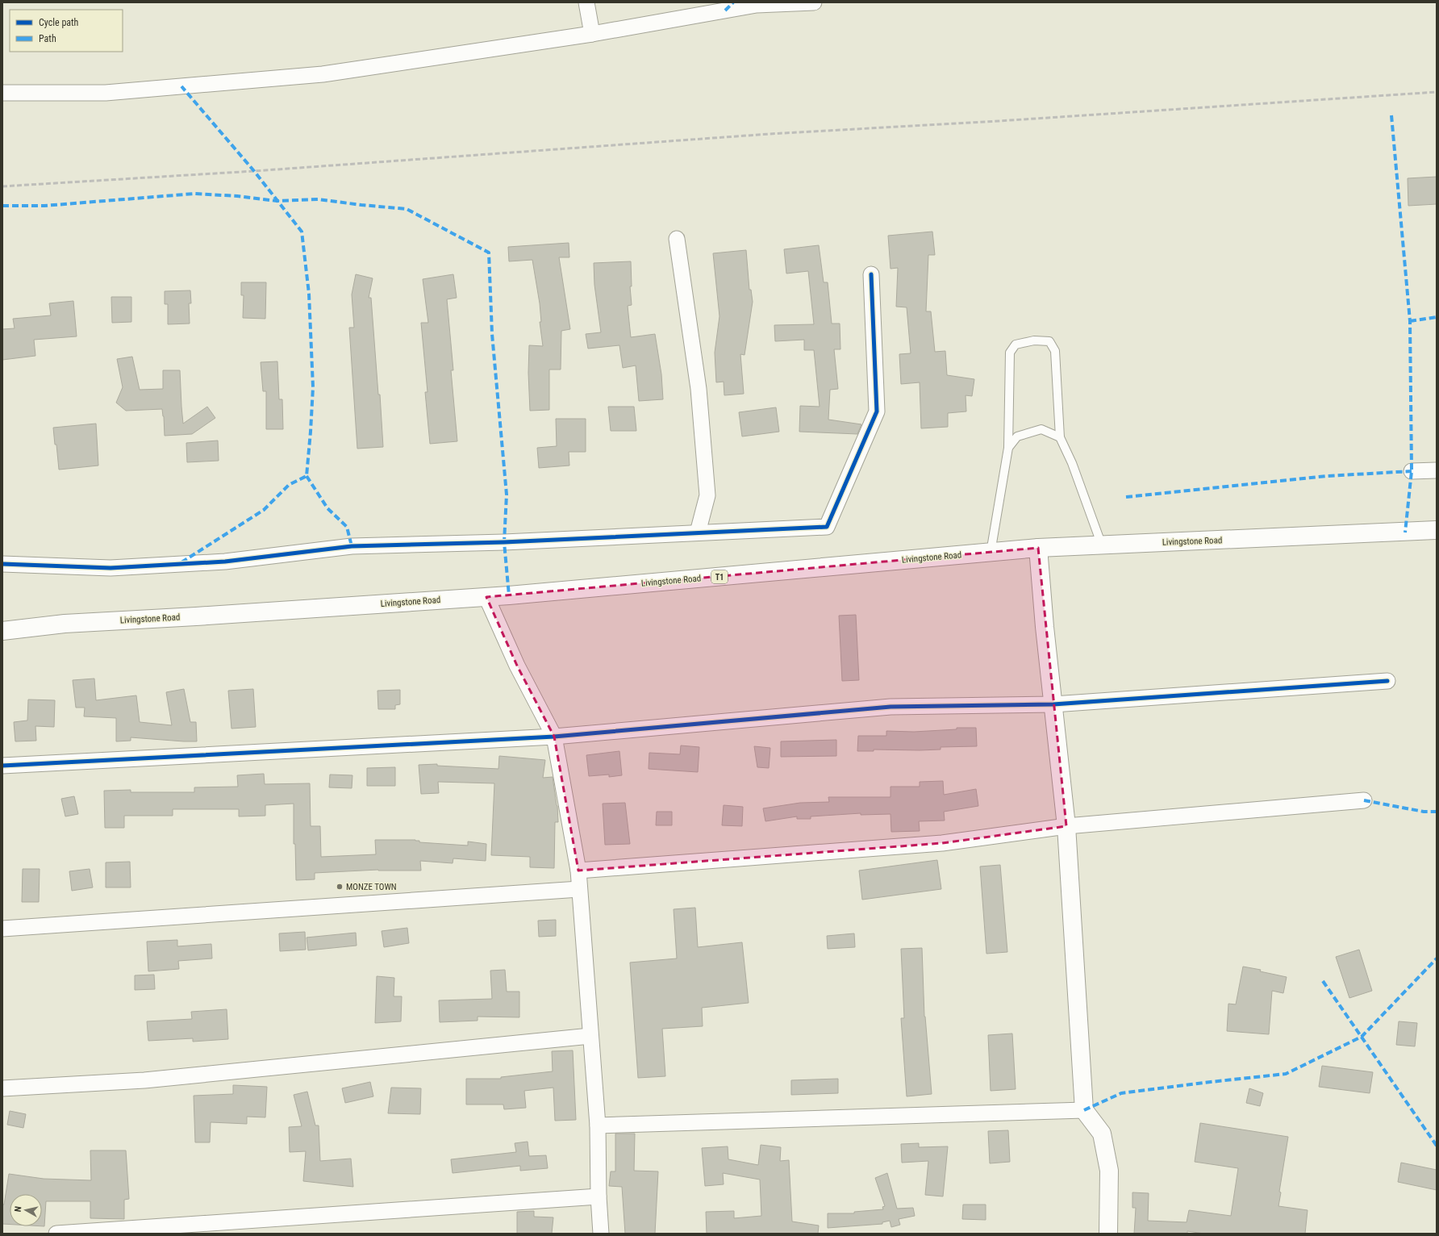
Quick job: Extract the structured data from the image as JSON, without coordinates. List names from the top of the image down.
{
  "streets": {
    "main road": ["Livingstone Road", "T1"]
  },
  "places": ["MONZE TOWN"],
  "legend": ["Cycle path", "Path"],
  "north": "left"
}
